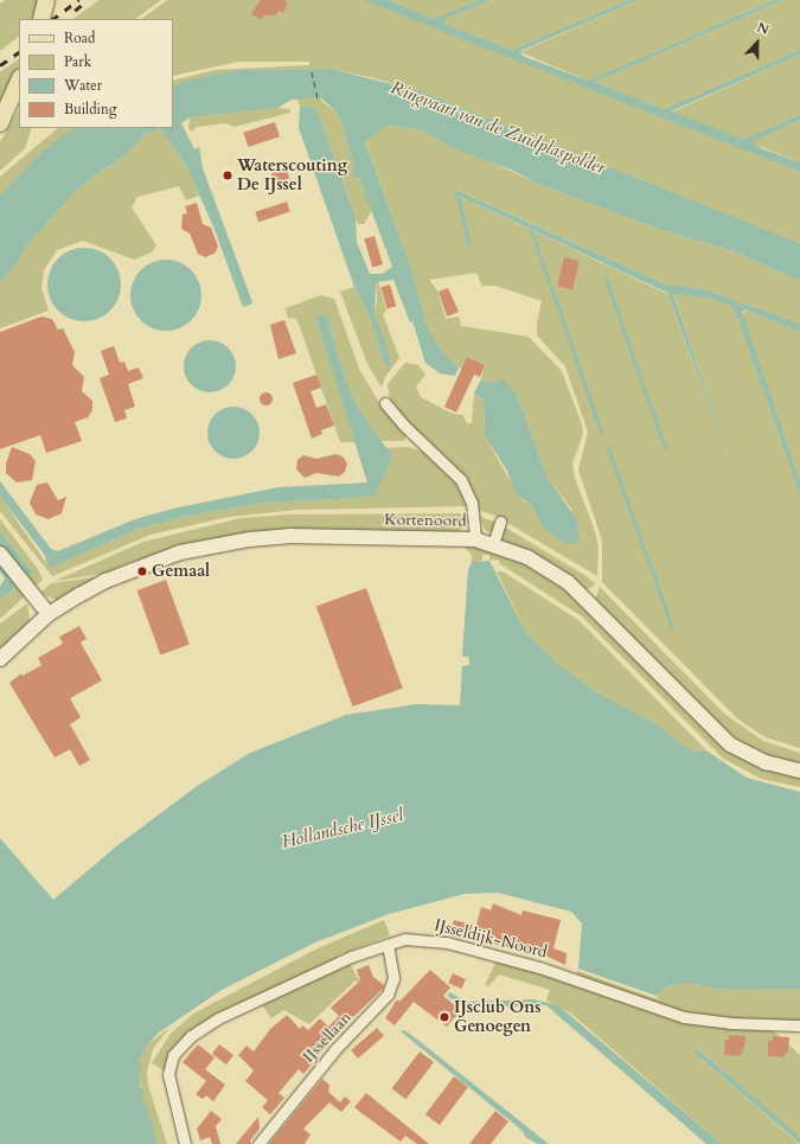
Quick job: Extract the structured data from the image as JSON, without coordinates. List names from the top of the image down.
{
  "streets": {
    "street": ["Kortenoord", "IJsseldijk-Noord", "IJssellaan"]
  },
  "crossings": [
    ["IJsseldijk-Noord", "IJssellaan"]
  ],
  "water": ["Ringvaart van de Zuidplaspolder", "Hollandsche IJssel"],
  "places": ["Waterscouting De IJssel", "Gemaal", "IJsclub Ons Genoegen"],
  "legend": [
    "Road",
    "Park",
    "Water",
    "Building"
  ],
  "north": "top"
}
